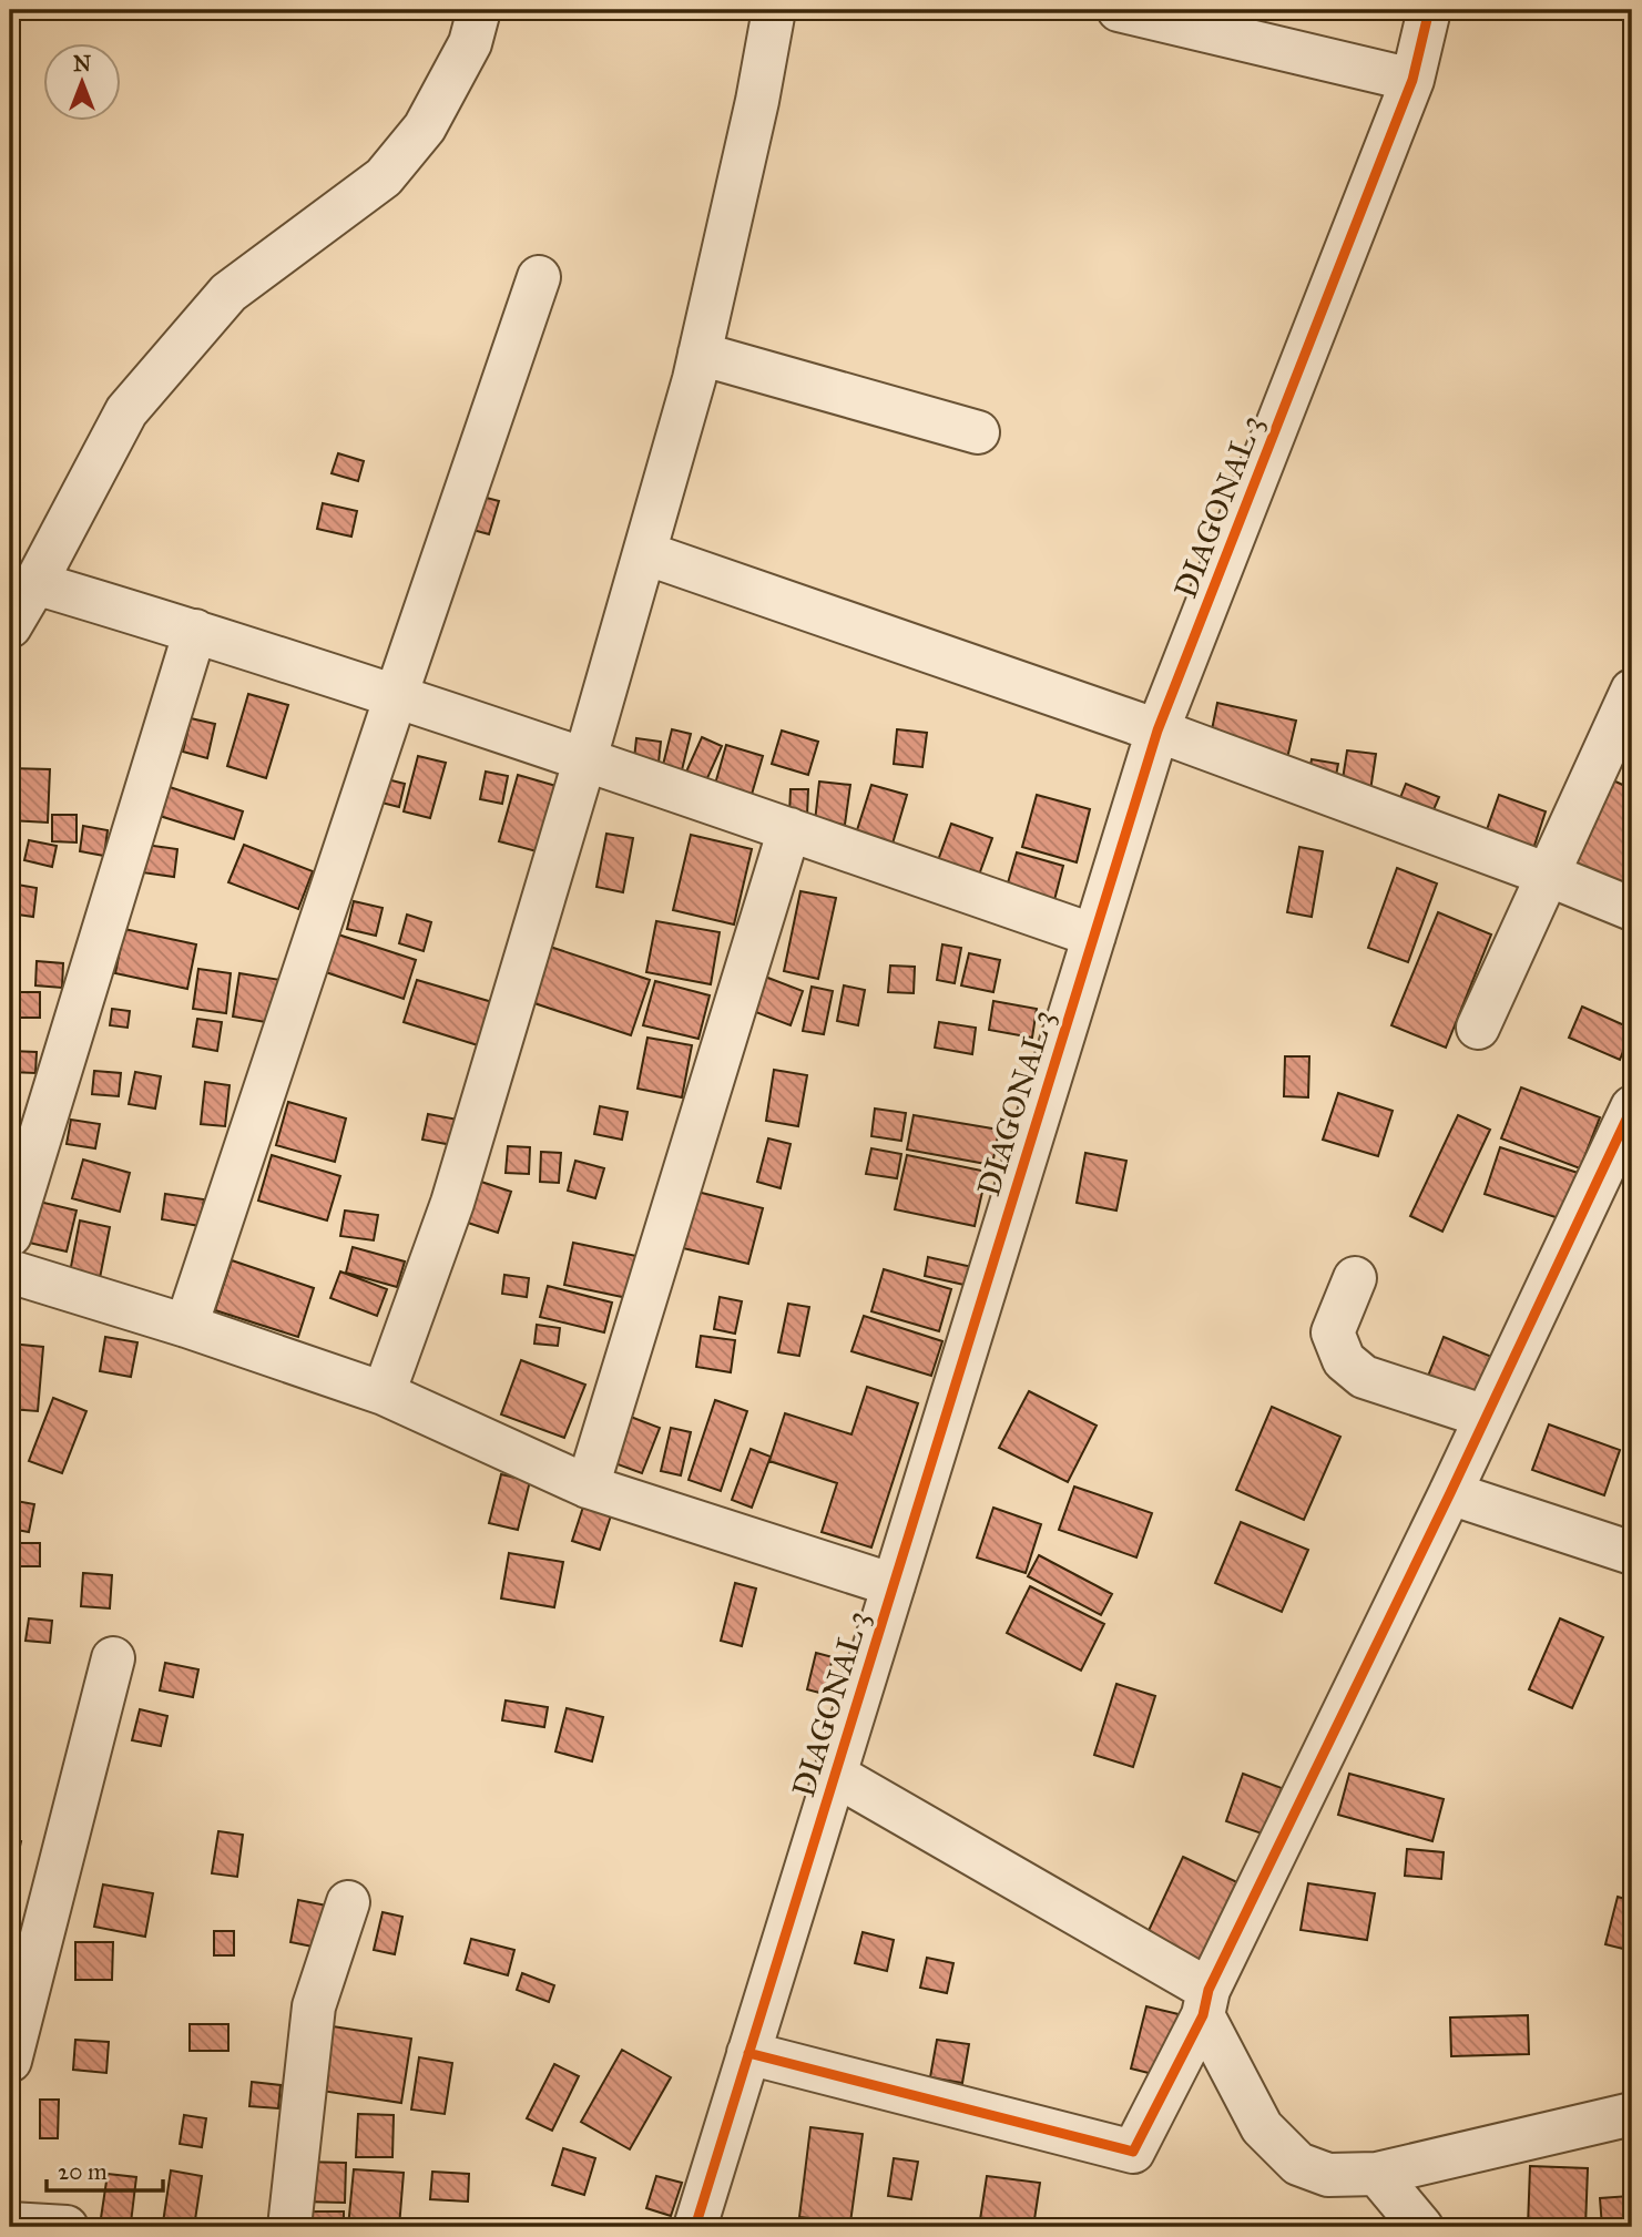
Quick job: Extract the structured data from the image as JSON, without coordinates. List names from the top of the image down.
{
  "streets": {
    "street": ["DIAGONAL 3"]
  },
  "scale_bar": "20 m",
  "north": "top"
}
